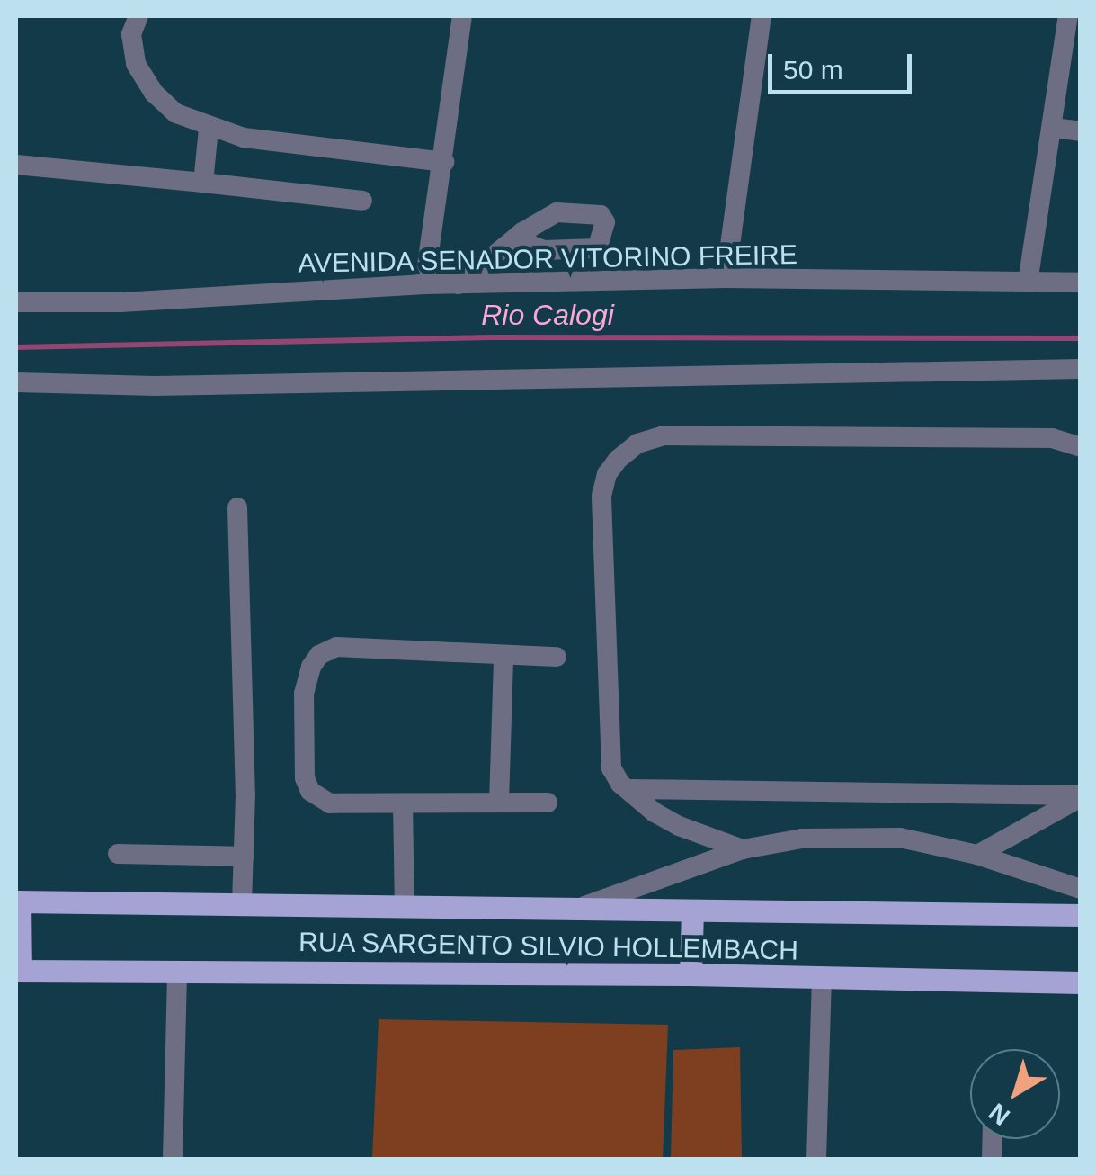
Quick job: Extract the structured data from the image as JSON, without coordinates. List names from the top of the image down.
{
  "streets": {
    "main road": ["RUA SARGENTO SILVIO HOLLEMBACH"],
    "street": ["AVENIDA SENADOR VITORINO FREIRE"]
  },
  "water": ["Rio Calogi"],
  "scale_bar": "50 m",
  "north": "bottom left"
}
